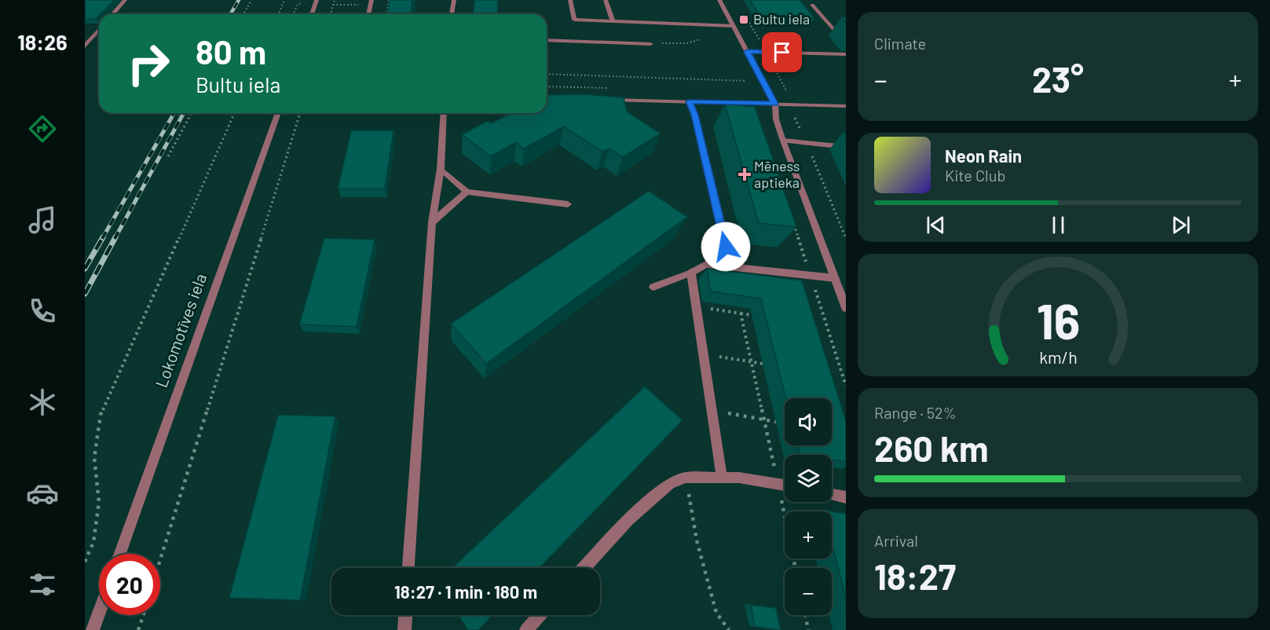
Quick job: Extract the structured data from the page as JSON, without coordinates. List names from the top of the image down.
{
  "streets": {
    "street": ["Lokomotīves iela"]
  },
  "places": {
    "transit": ["Bultu iela"],
    "health": ["Mēness aptieka"]
  },
  "page": {
    "tabs": "18:26",
    "tile": [
      "Climate",
      ["Range · 52%", "260 km"],
      ["Arrival", "18:27"]
    ],
    "turn": ["80 m", "Bultu iela"],
    "heat": ["−", "23°", "+"],
    "song": ["Neon Rain", "Kite Club"],
    "map_buttons": ["+", "−"],
    "limit": "20",
    "trip": "18:27 · 1 min · 180 m",
    "gauge": ["16", "km/h"]
  }
}
